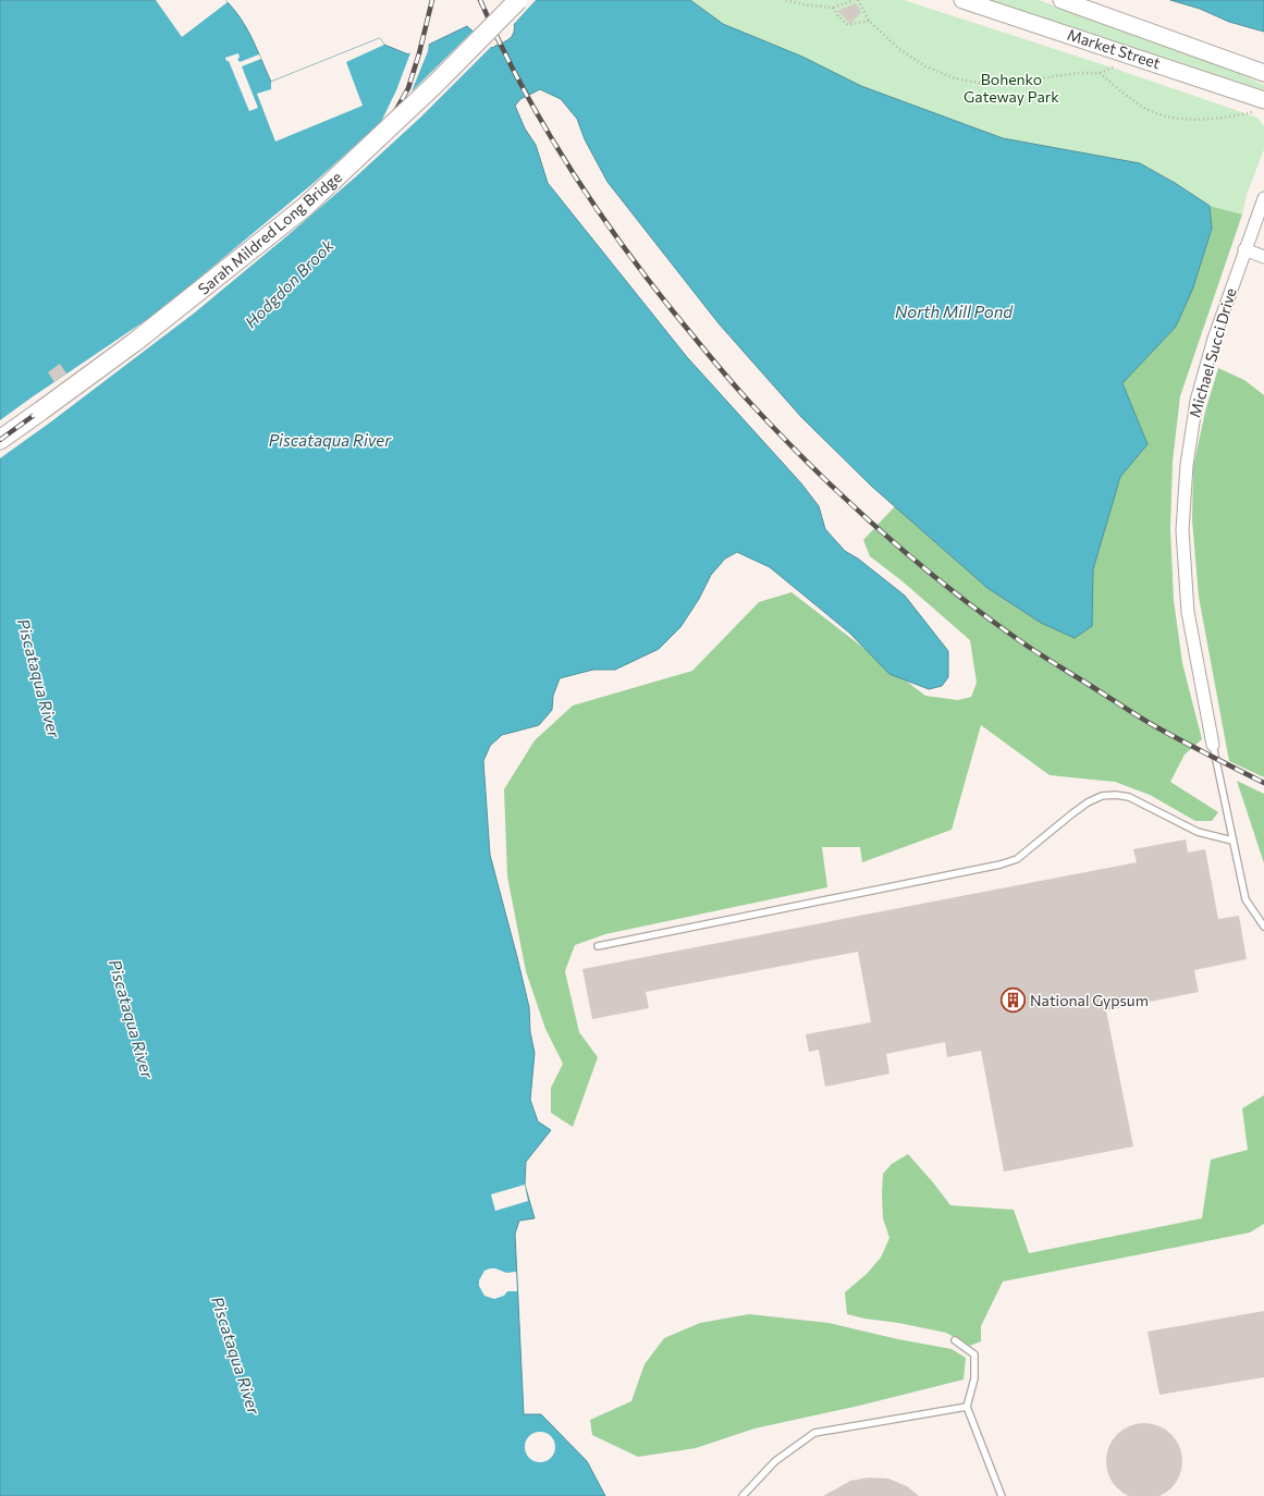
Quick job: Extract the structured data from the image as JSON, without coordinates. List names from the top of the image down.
{
  "streets": {
    "main road": ["Market Street", "Sarah Mildred Long Bridge"],
    "street": ["Michael Succi Drive"]
  },
  "water": ["Hodgdon Brook", "North Mill Pond", "Piscataqua River"],
  "parks": ["Bohenko Gateway Park"],
  "places": {
    "building": ["National Gypsum"]
  }
}
